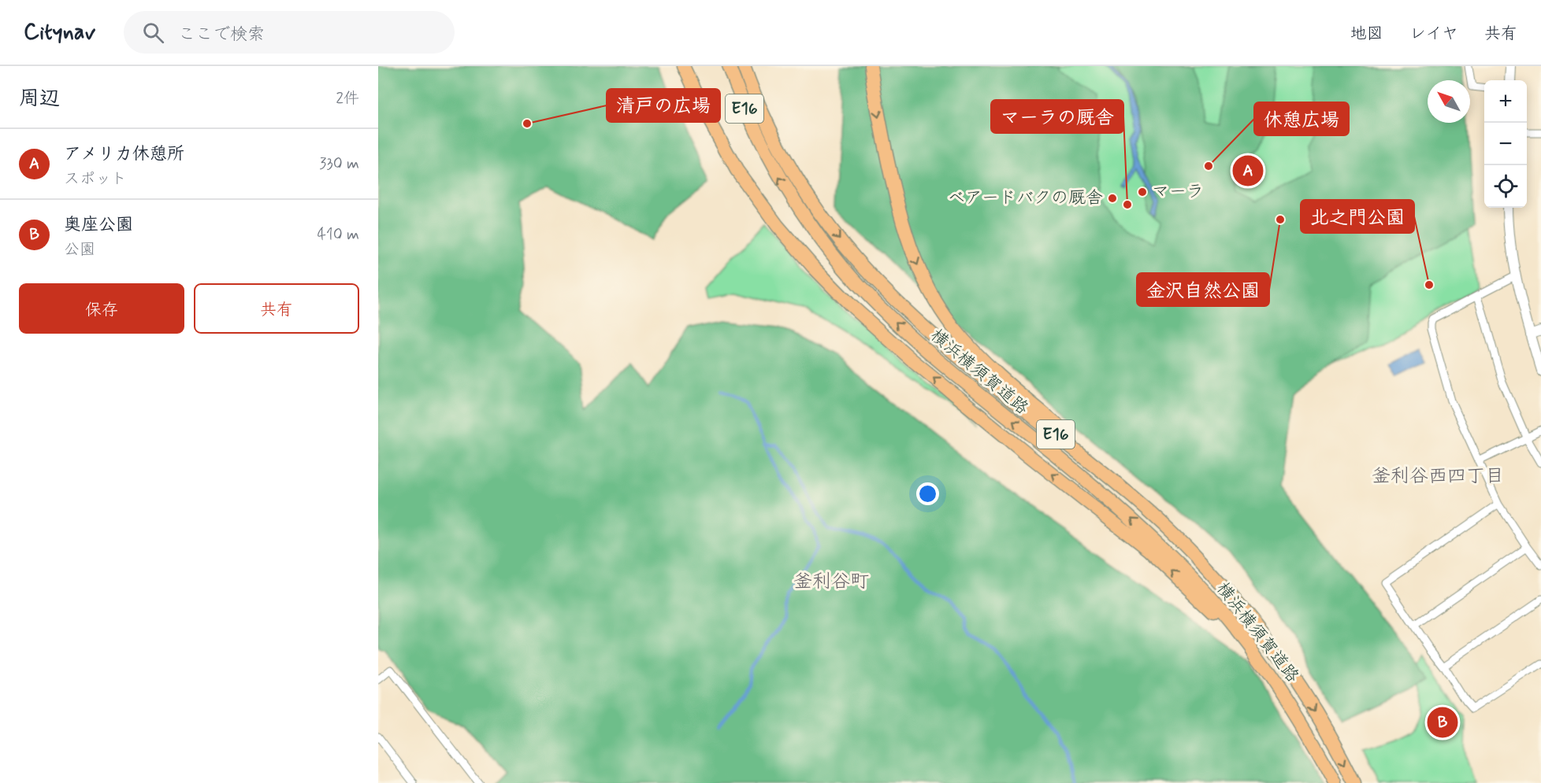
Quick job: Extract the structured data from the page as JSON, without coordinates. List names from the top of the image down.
{
  "streets": {
    "highway": ["E16", "横浜横須賀道路"]
  },
  "crossings": [
    ["E16", "横浜横須賀道路"]
  ],
  "districts": ["釜利谷西四丁目", "釜利谷町"],
  "places": [
    "清戸の広場",
    "休憩広場",
    "マーラ",
    "ベアードバクの厩舎",
    "マーラの厩舎",
    "金沢自然公園",
    "北之門公園"
  ],
  "north": "top left",
  "page": {
    "header": "Citynav",
    "search": "ここで検索",
    "nav": ["地図", "レイヤ", "共有"],
    "heading": ["周辺", "2件"],
    "map_buttons": ["+", "−"],
    "list": [
      {
        "mark": "A",
        "name": "アメリカ休憩所",
        "note": "スポット",
        "value": "330 m"
      },
      {
        "mark": "B",
        "name": "奥座公園",
        "note": "公園",
        "value": "410 m"
      }
    ],
    "pins": ["A", "B"],
    "buttons": ["保存", "共有"]
  }
}
